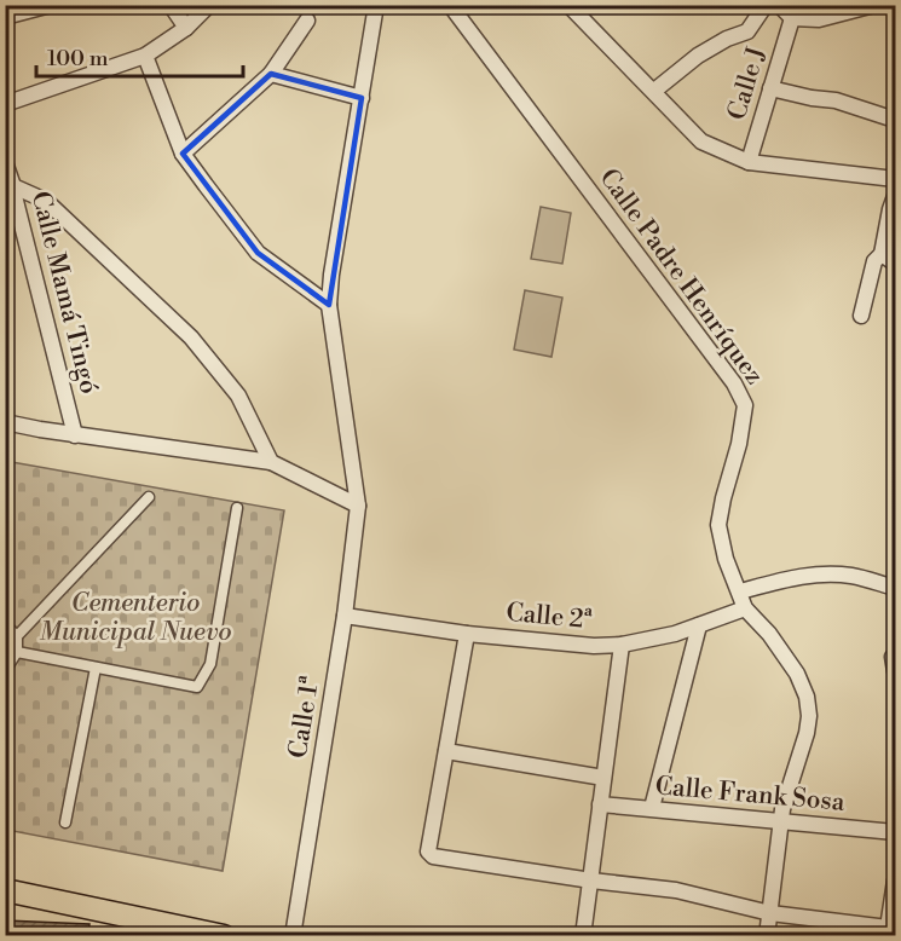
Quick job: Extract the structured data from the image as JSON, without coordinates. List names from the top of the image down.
{
  "streets": {
    "street": [
      "Calle J",
      "Calle Padre Henríquez",
      "Calle Mamá Tingó",
      "Calle 2ª",
      "Calle 1ª",
      "Calle Frank Sosa"
    ]
  },
  "crossings": [
    ["Calle Padre Henríquez", "Calle 2ª"],
    ["Calle Padre Henríquez", "Calle Frank Sosa"],
    ["Calle 2ª", "Calle 1ª"]
  ],
  "parks": ["Cementerio Municipal Nuevo"],
  "scale_bar": "100 m"
}
